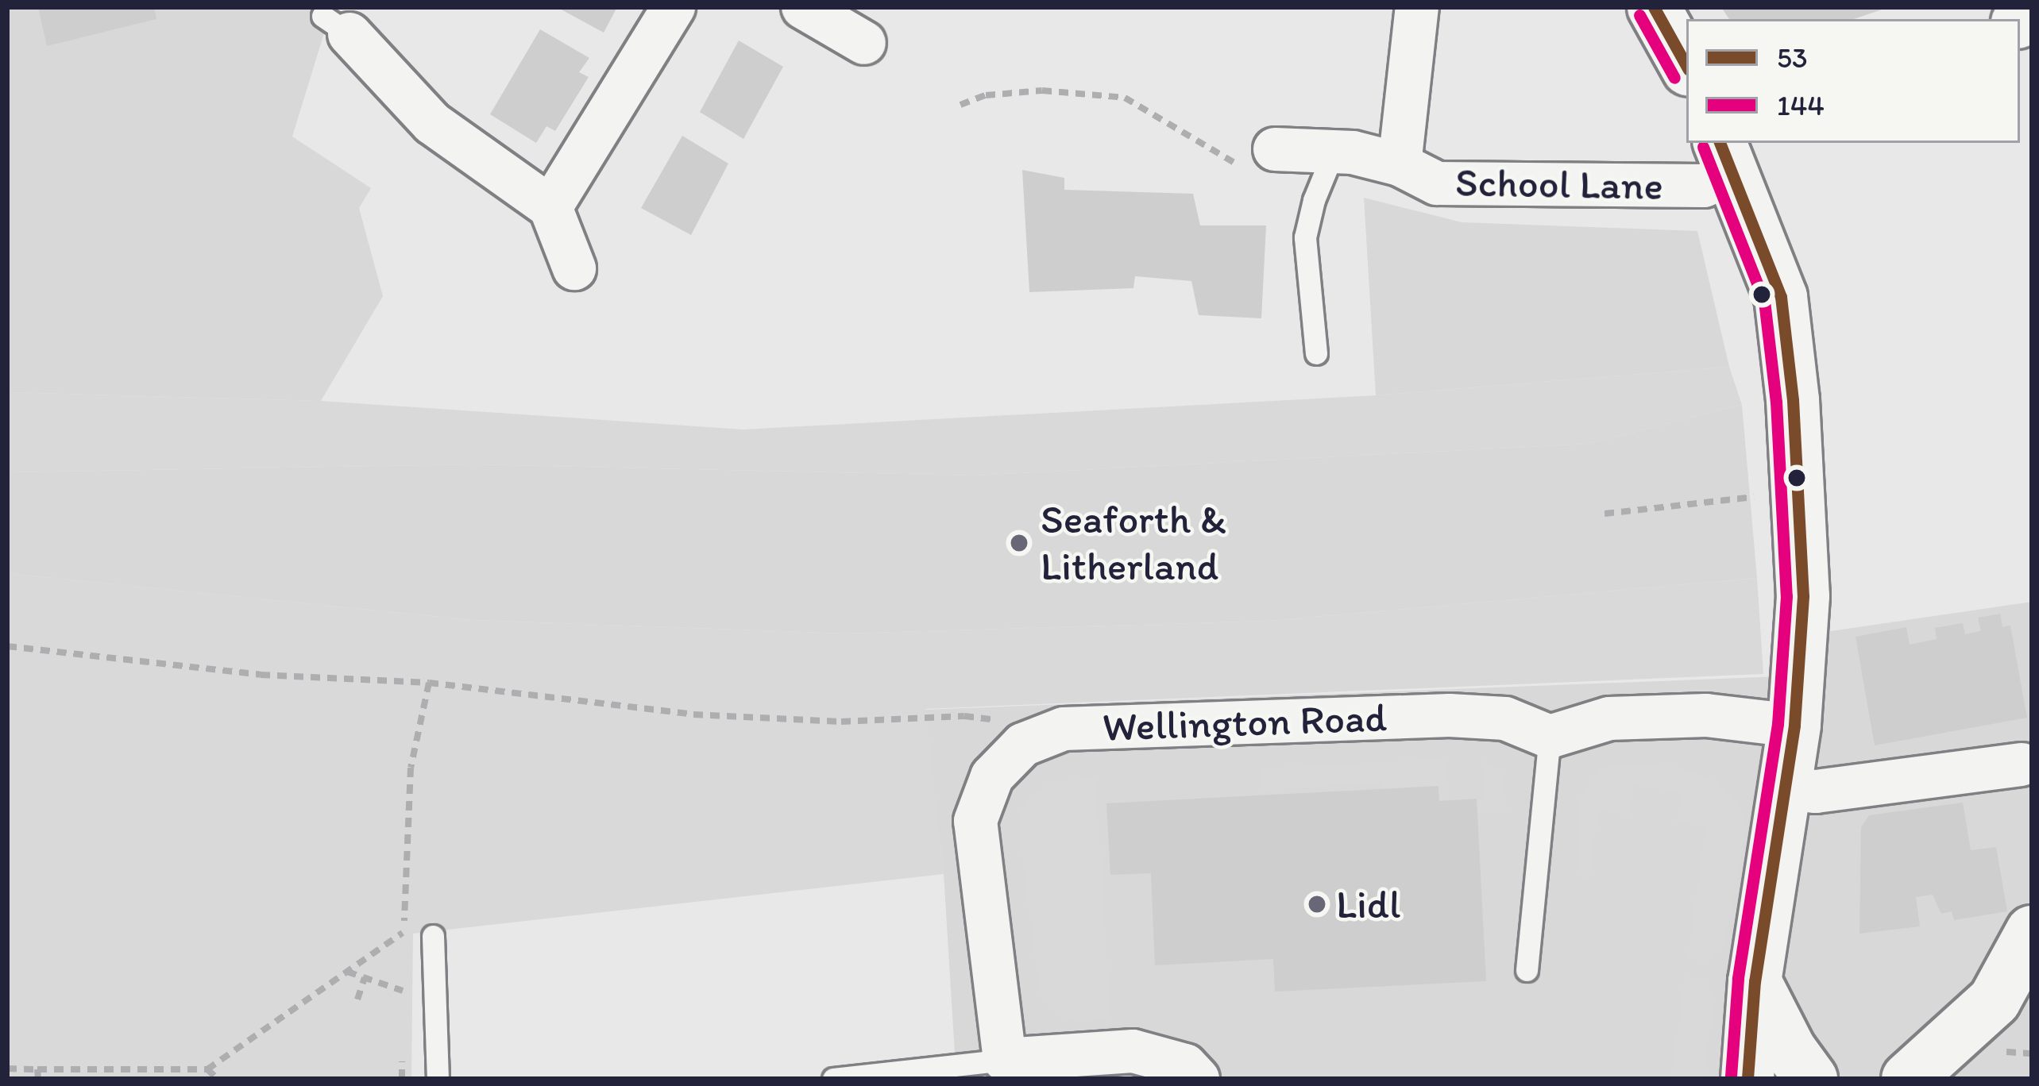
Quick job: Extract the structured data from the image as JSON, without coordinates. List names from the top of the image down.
{
  "streets": {
    "street": ["School Lane", "Wellington Road"]
  },
  "places": ["Seaforth & Litherland", "Lidl"],
  "lines": ["transit line 53", "transit line 144"],
  "legend": ["53", "144"]
}
